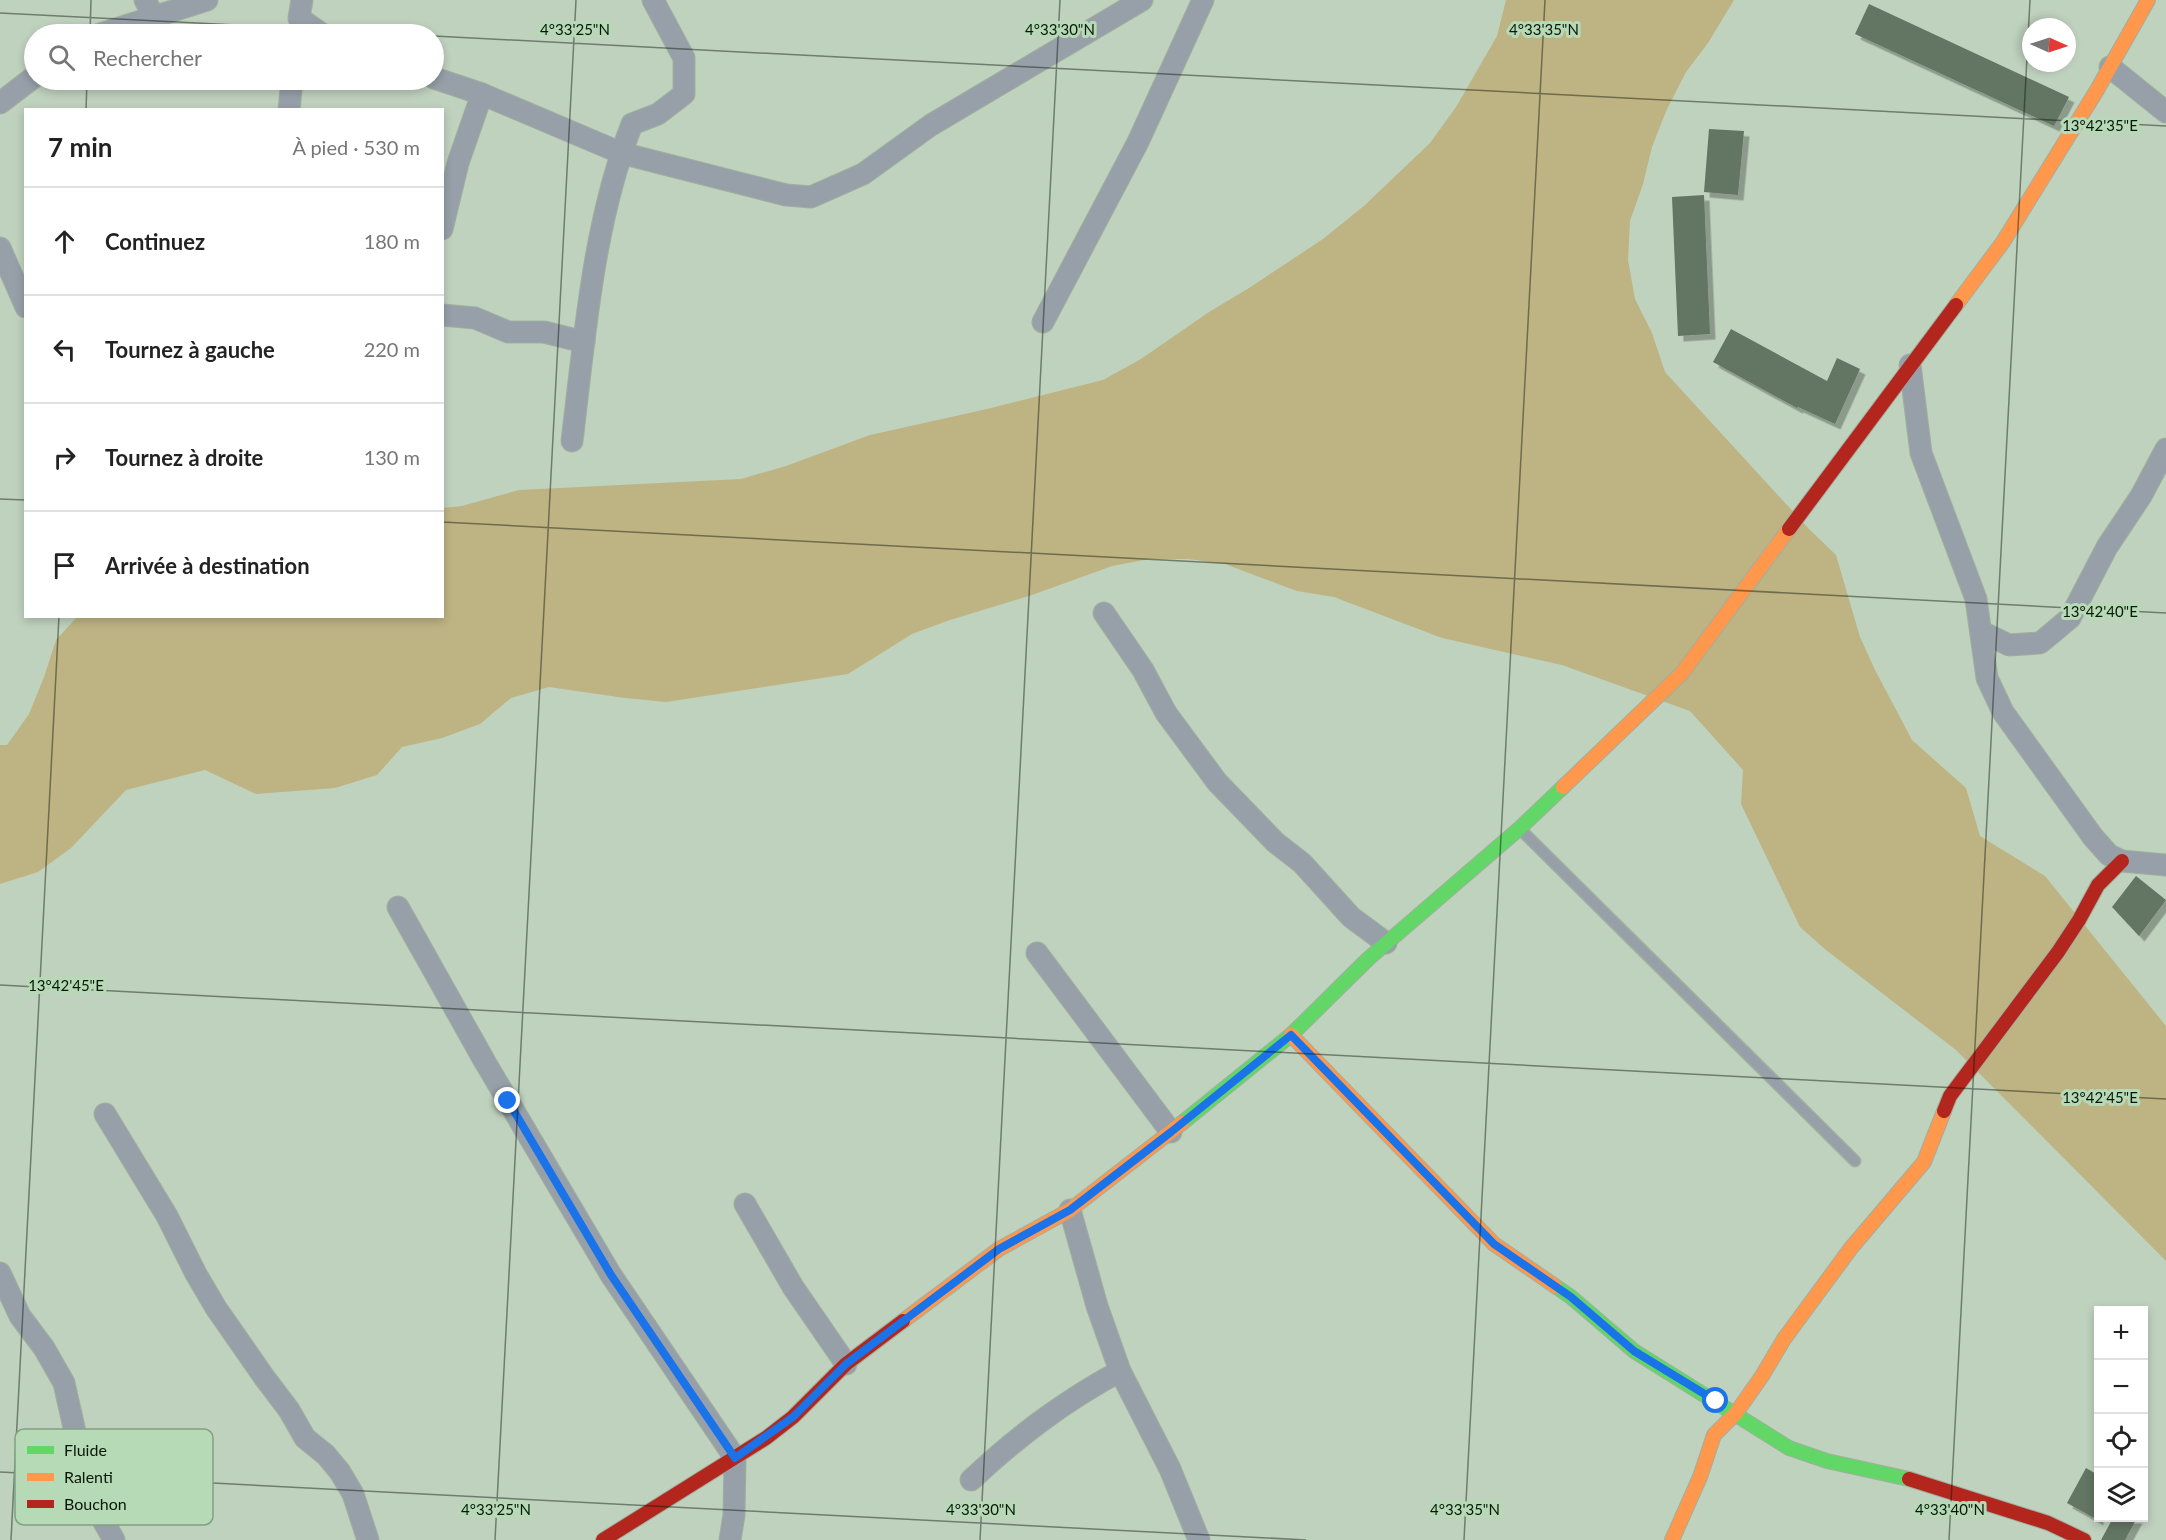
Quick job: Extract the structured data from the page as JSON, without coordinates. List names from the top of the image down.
{
  "legend": ["Fluide", "Ralenti", "Bouchon"],
  "north": "right",
  "page": {
    "search": "Rechercher",
    "heading": ["7 min", "À pied · 530 m"],
    "list": [
      ["Continuez", "180 m"],
      ["Tournez à gauche", "220 m"],
      ["Tournez à droite", "130 m"],
      "Arrivée à destination"
    ],
    "map_buttons": ["+", "−"]
  },
  "coordinates": [
    "4°33'25\"N",
    "4°33'30\"N",
    "4°33'35\"N",
    "13°42'35\"E",
    "13°42'40\"E",
    "13°42'45\"E",
    "4°33'40\"N"
  ]
}
